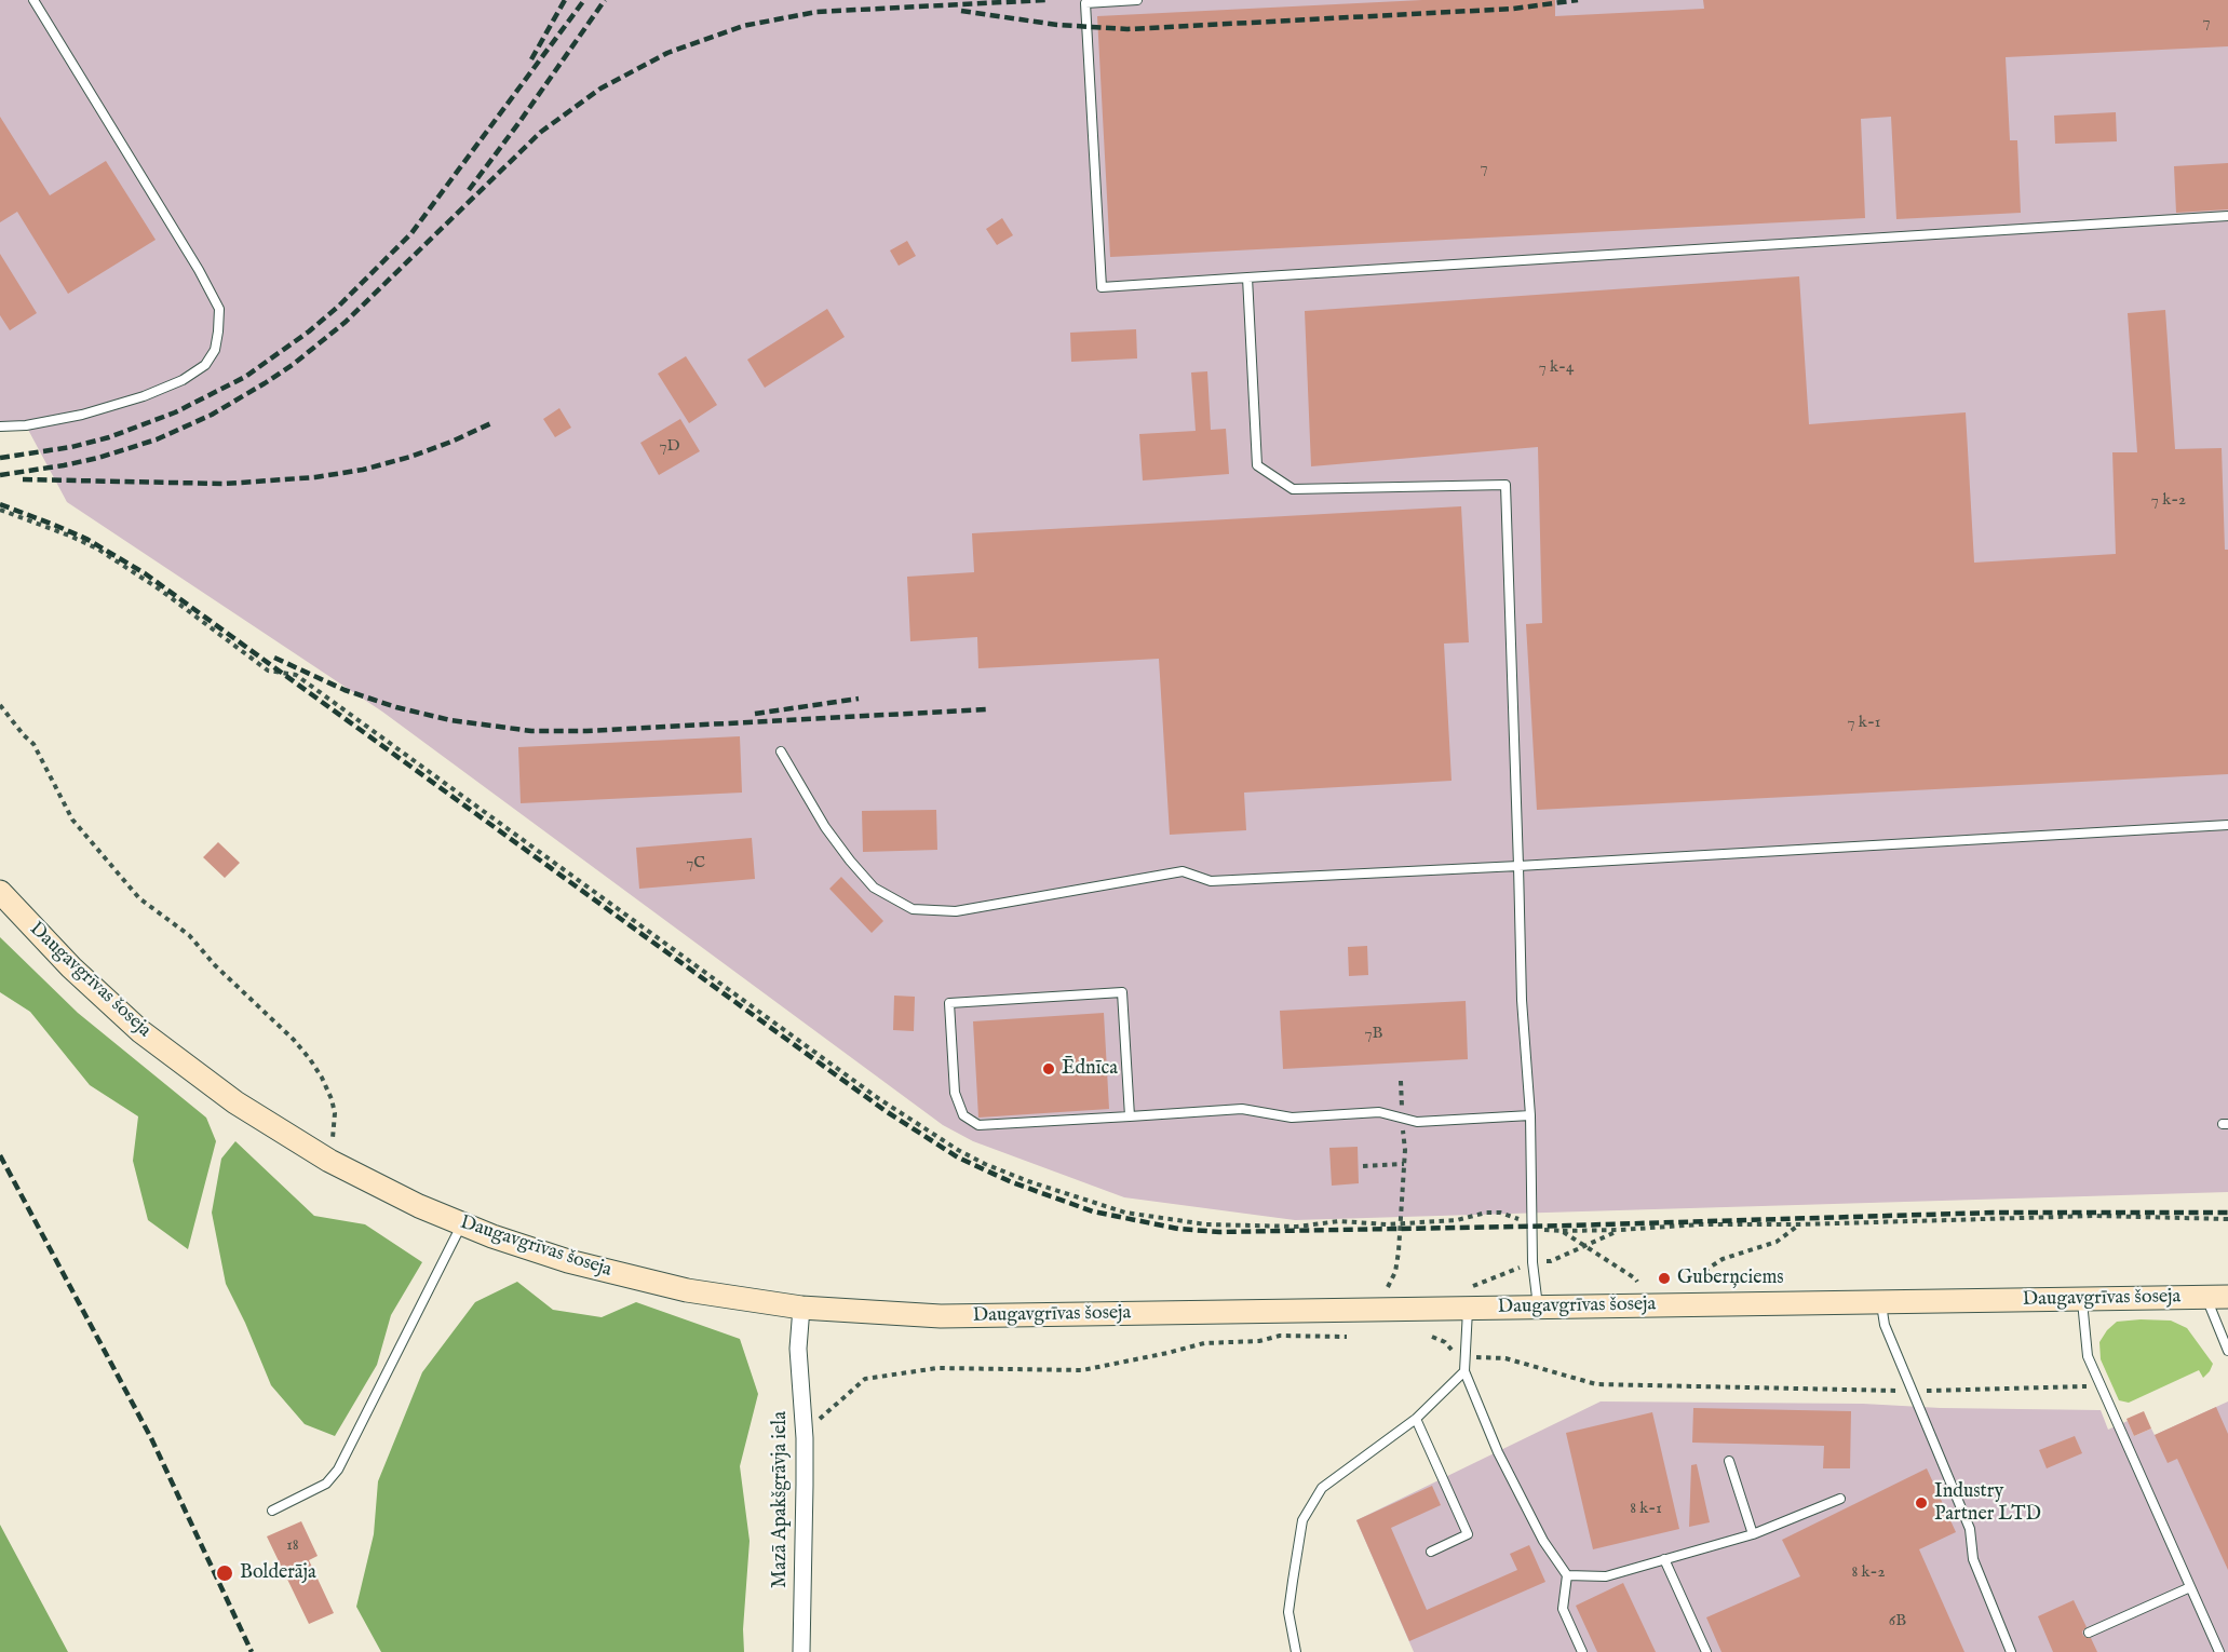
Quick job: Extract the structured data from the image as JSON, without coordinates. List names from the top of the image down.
{
  "streets": {
    "main road": ["Daugavgrīvas šoseja"],
    "street": ["Mazā Apakšgrāvja iela"]
  },
  "crossings": [
    ["Daugavgrīvas šoseja", "Mazā Apakšgrāvja iela"]
  ],
  "places": [
    "Ēdnīca",
    "Guberņciems",
    "Industry Partner LTD",
    "Bolderāja"
  ],
  "house_numbers": [
    "7",
    "7",
    "7 k-4",
    "7D",
    "7 k-2",
    "7 k-1",
    "7C",
    "7B",
    "8 k-1",
    "18",
    "8 k-2",
    "6B"
  ]
}
